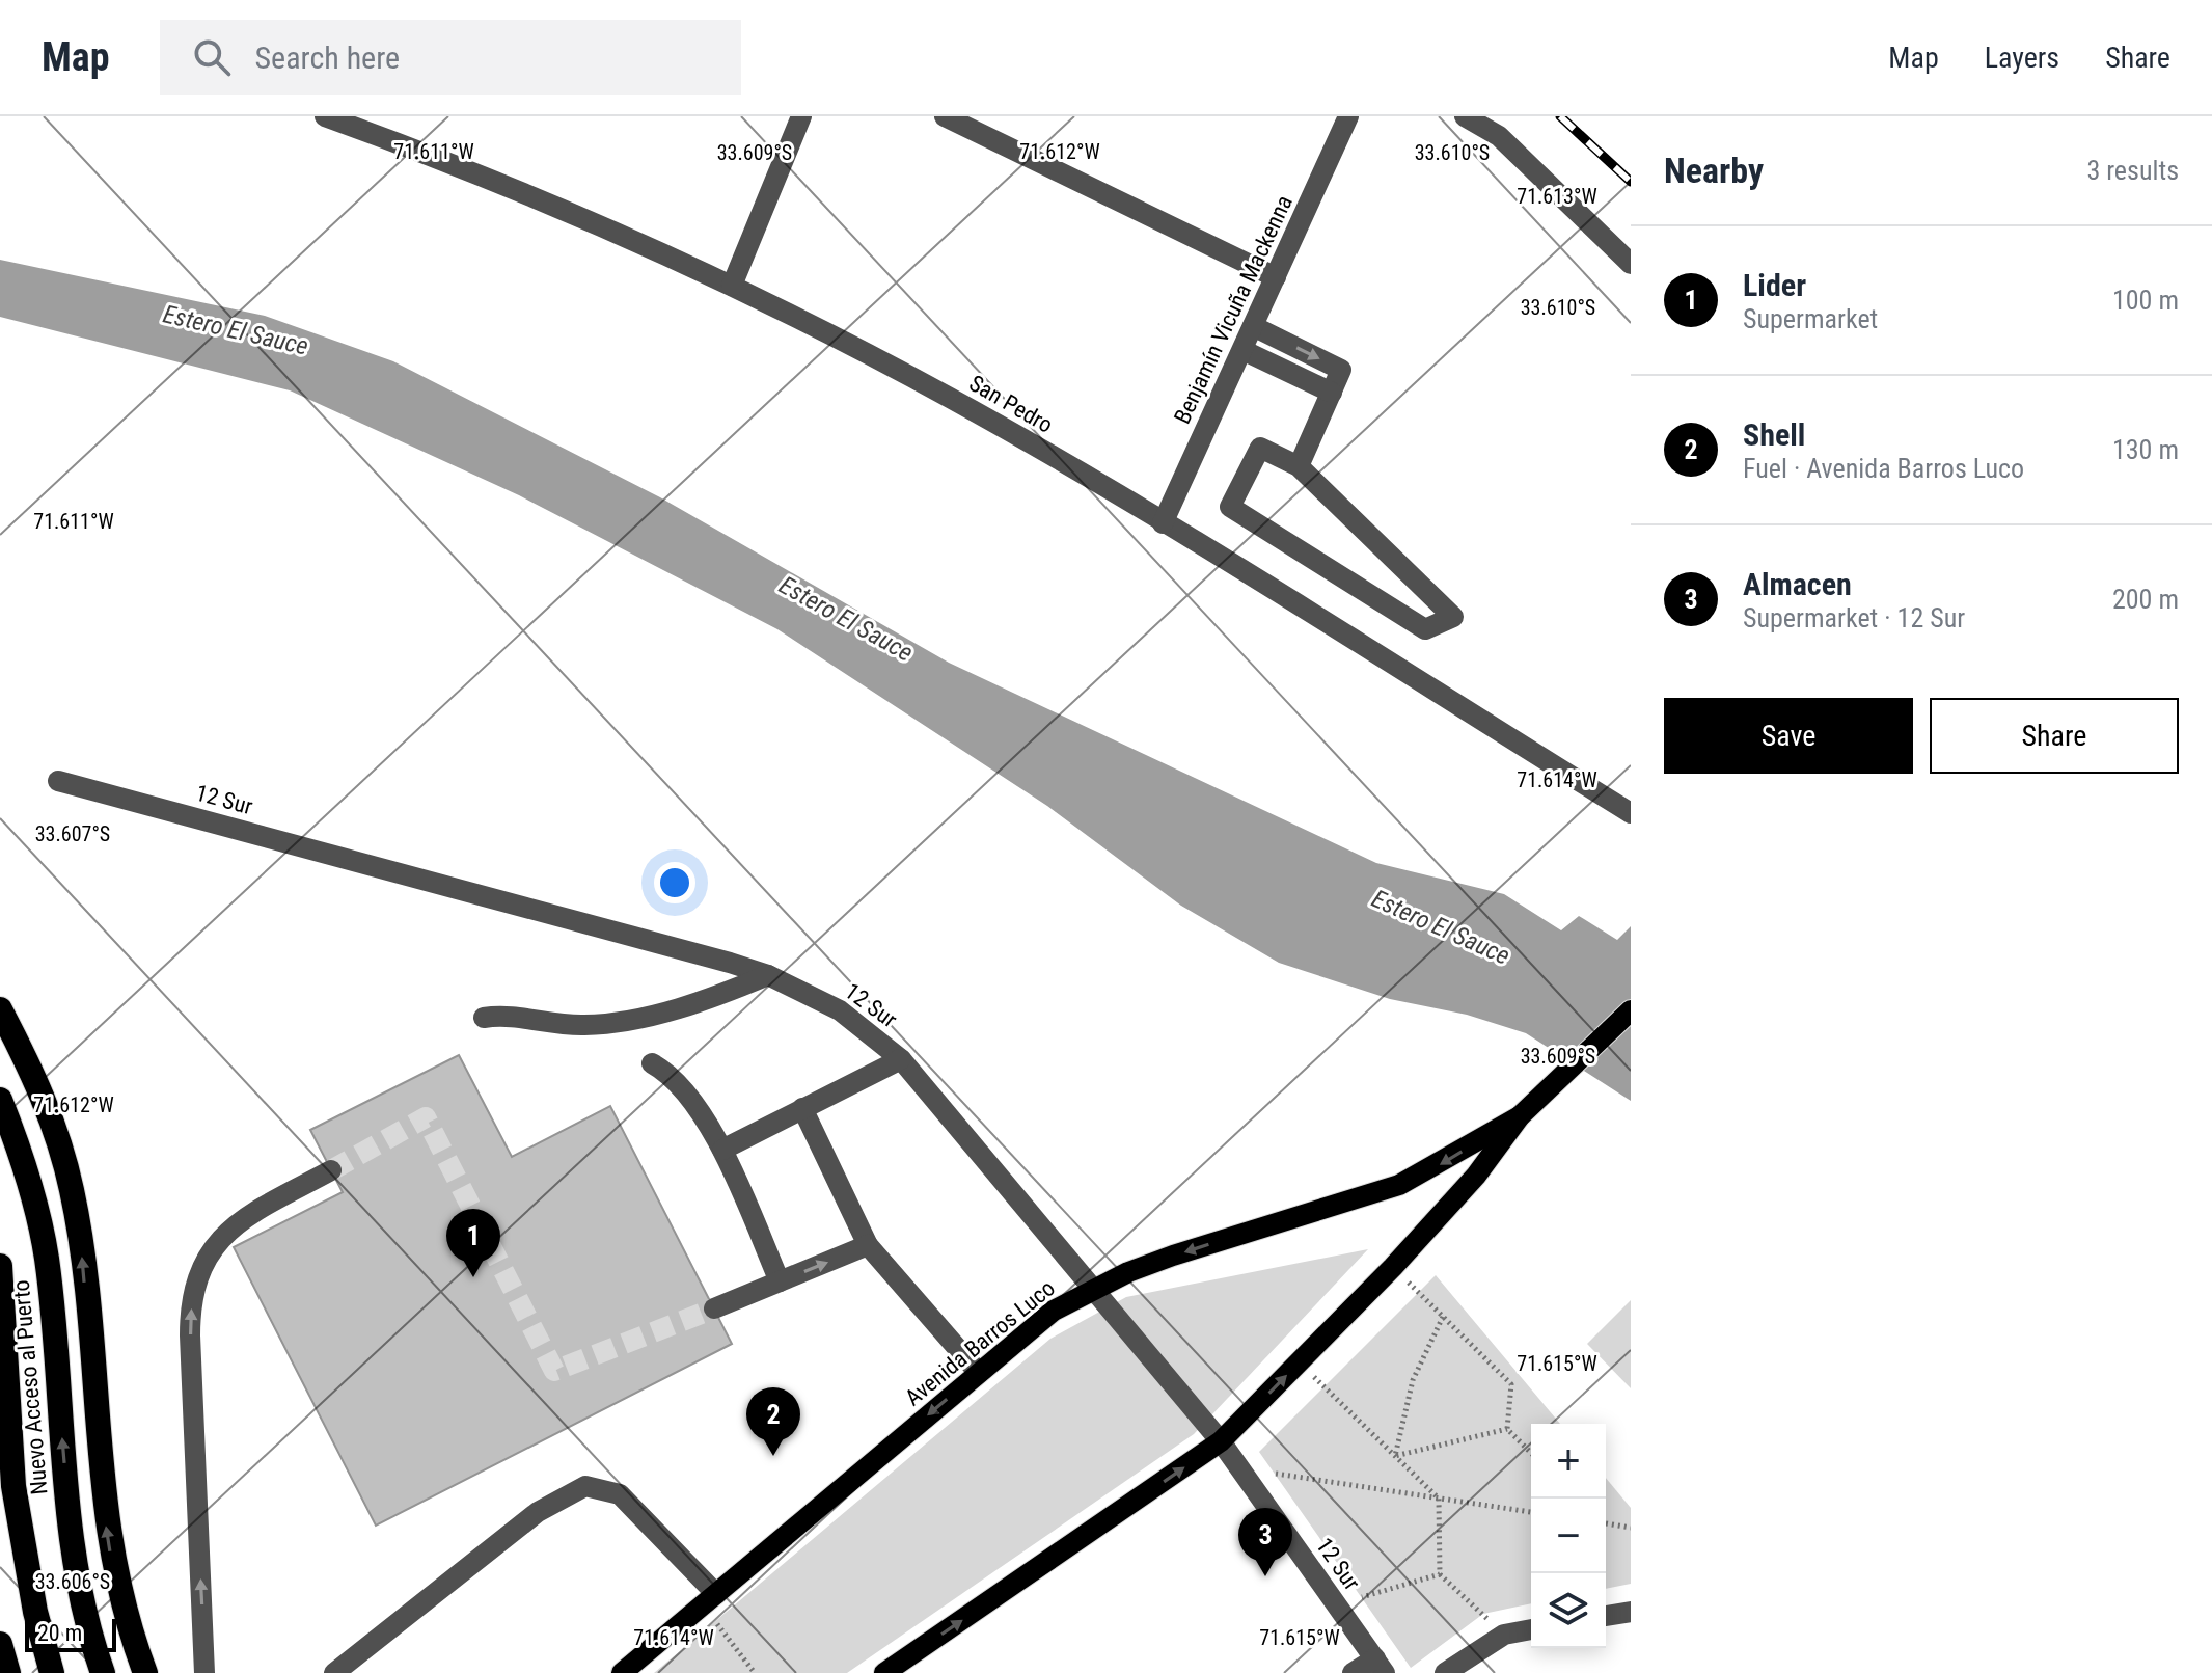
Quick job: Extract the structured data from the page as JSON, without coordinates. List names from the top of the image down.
{
  "streets": {
    "highway": ["Nuevo Acceso al Puerto"],
    "main road": ["Avenida Barros Luco"],
    "street": ["Benjamín Vicuña Mackenna", "San Pedro", "12 Sur"]
  },
  "crossings": [
    ["Benjamín Vicuña Mackenna", "San Pedro"],
    ["12 Sur", "Avenida Barros Luco"]
  ],
  "water": ["Estero El Sauce"],
  "scale_bar": "20 m",
  "page": {
    "header": "Map",
    "search": "Search here",
    "nav": ["Map", "Layers", "Share"],
    "heading": ["Nearby", "3 results"],
    "list": [
      {
        "mark": "1",
        "name": "Lider",
        "note": "Supermarket",
        "value": "100 m"
      },
      {
        "mark": "2",
        "name": "Shell",
        "note": "Fuel · Avenida Barros Luco",
        "value": "130 m"
      },
      {
        "mark": "3",
        "name": "Almacen",
        "note": "Supermarket · 12 Sur",
        "value": "200 m"
      }
    ],
    "buttons": ["Save", "Share"],
    "pins": ["1", "2", "3"],
    "map_buttons": ["+", "−"],
    "scale": "20 m"
  },
  "coordinates": [
    "71.611°W",
    "71.612°W",
    "33.609°S",
    "33.610°S",
    "71.613°W",
    "71.614°W",
    "33.607°S",
    "71.615°W",
    "33.606°S"
  ]
}
